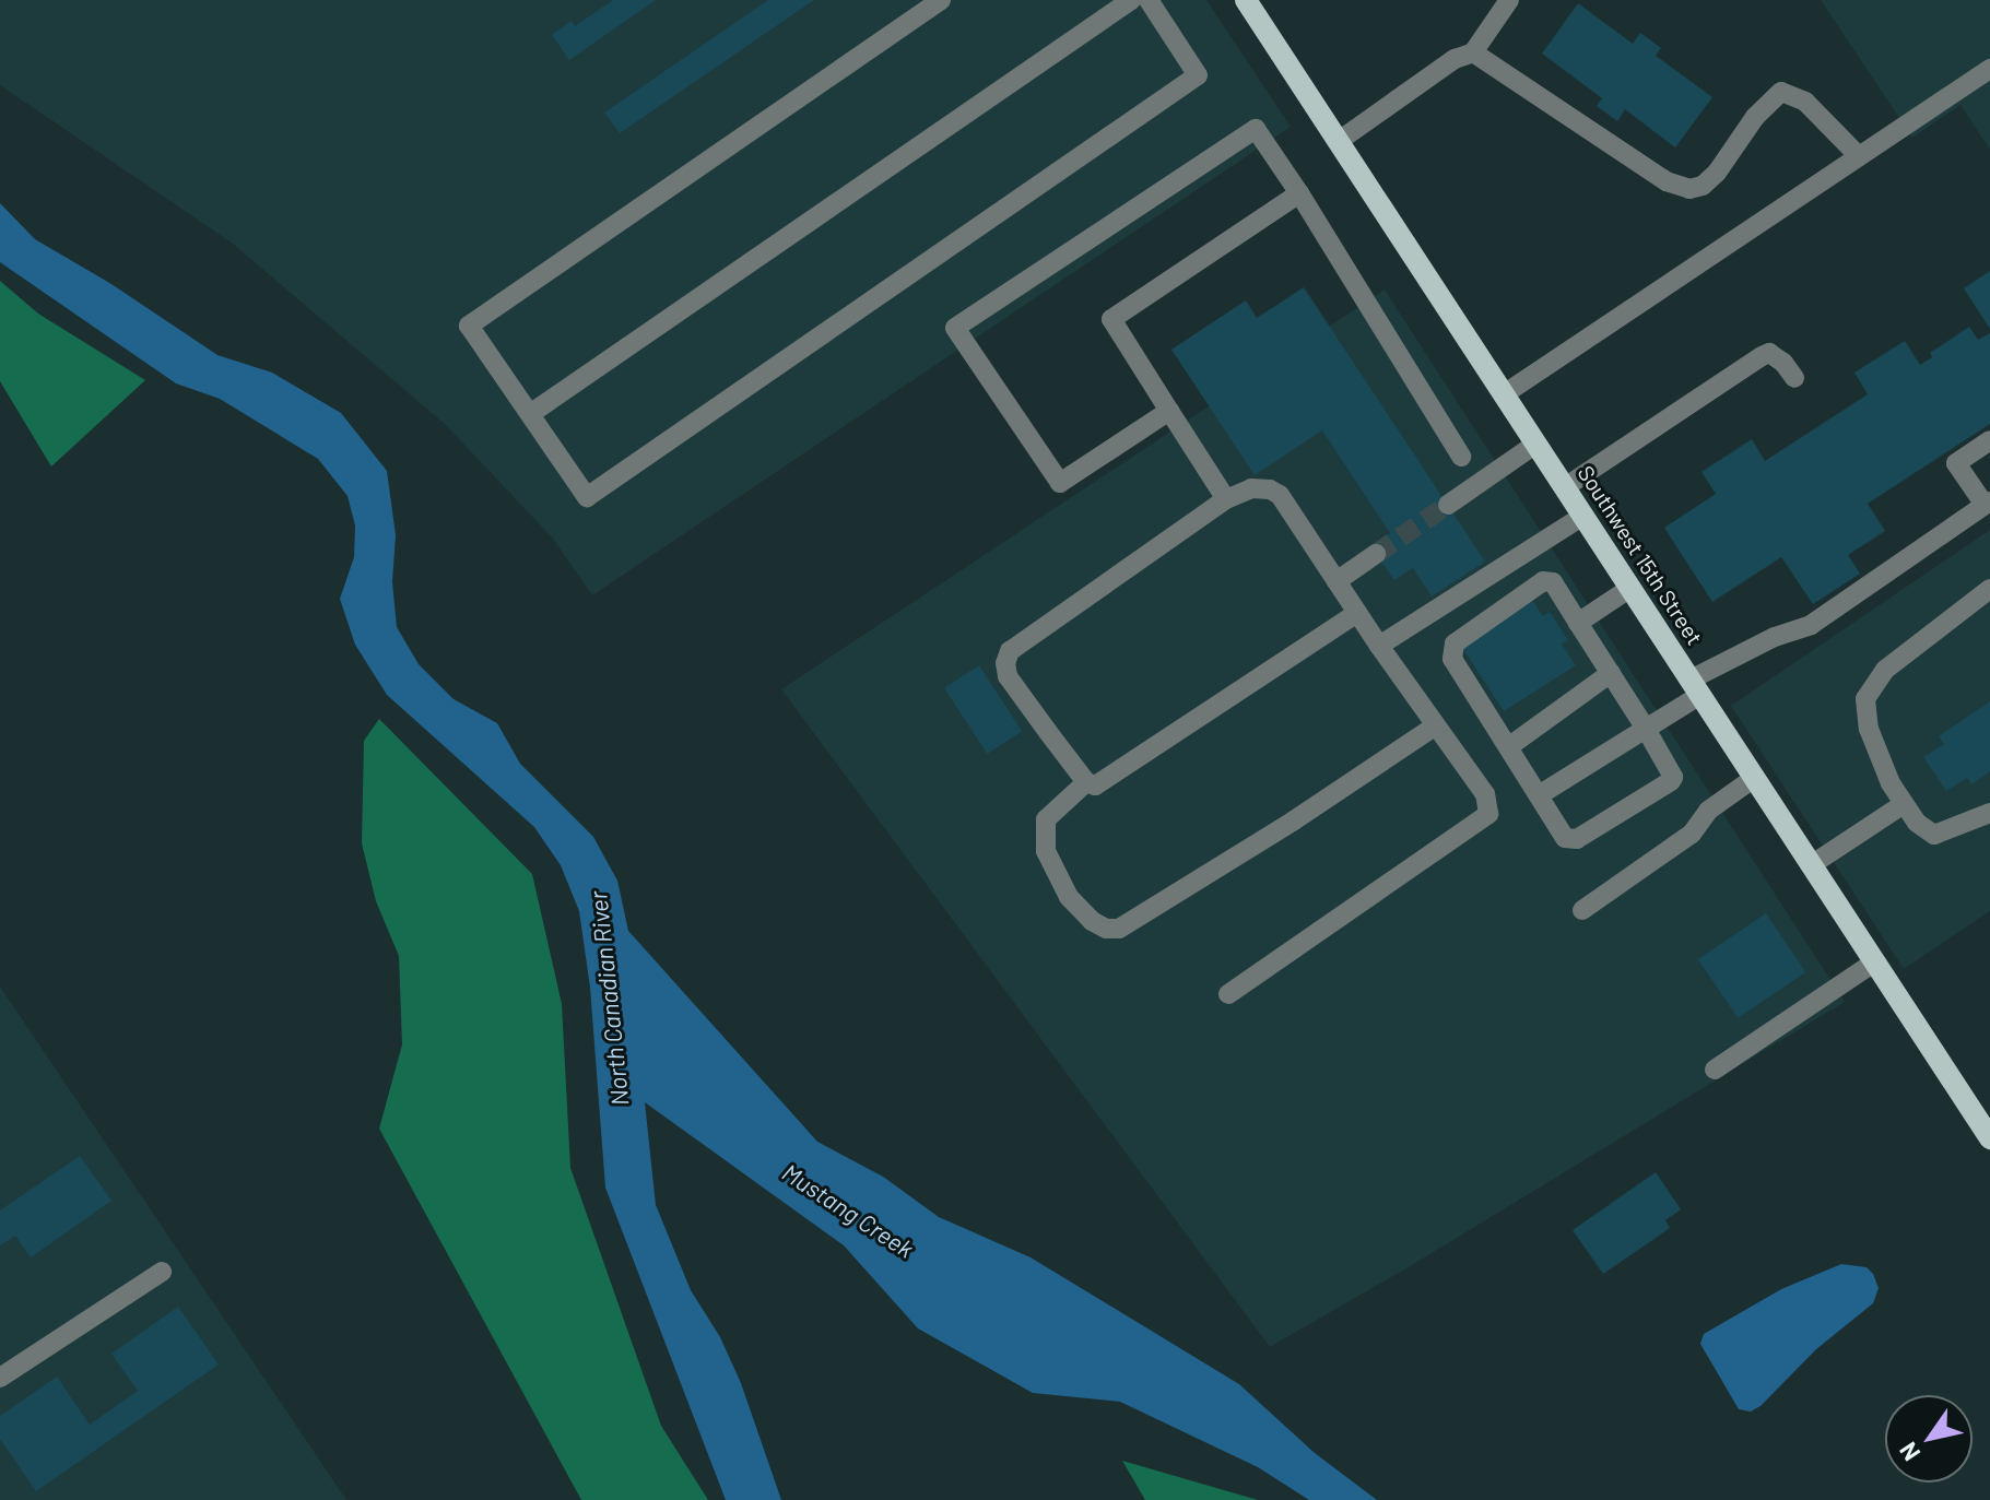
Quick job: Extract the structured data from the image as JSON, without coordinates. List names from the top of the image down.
{
  "streets": {
    "main road": ["Southwest 15th Street"]
  },
  "water": ["North Canadian River", "Mustang Creek"],
  "north": "bottom left"
}
